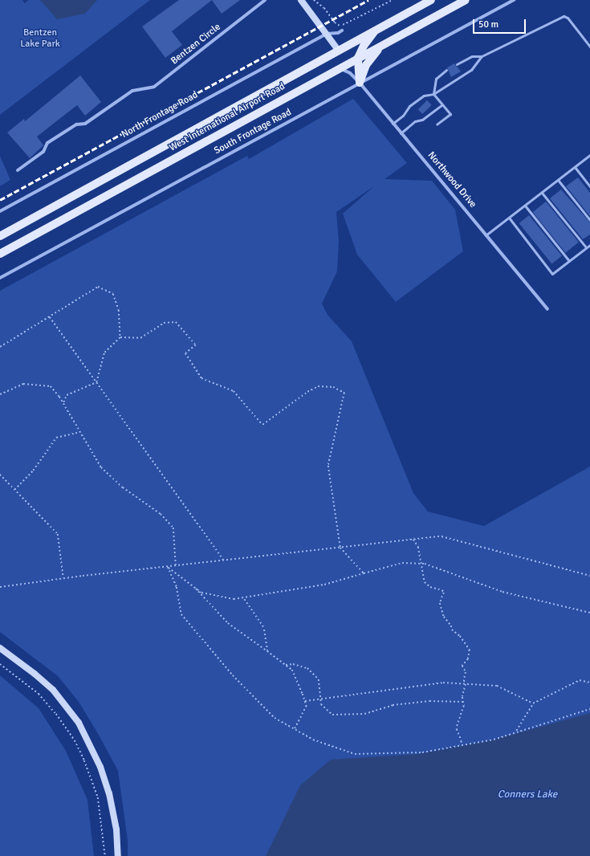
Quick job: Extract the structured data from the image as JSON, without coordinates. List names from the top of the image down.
{
  "streets": {
    "main road": ["West International Airport Road"],
    "street": [
      "Bentzen Circle",
      "North Frontage Road",
      "South Frontage Road",
      "Northwood Drive"
    ]
  },
  "crossings": [
    ["West International Airport Road", "Northwood Drive"],
    ["South Frontage Road", "Northwood Drive"]
  ],
  "water": ["Conners Lake"],
  "parks": ["Bentzen Lake Park"],
  "scale_bar": "50 m"
}
